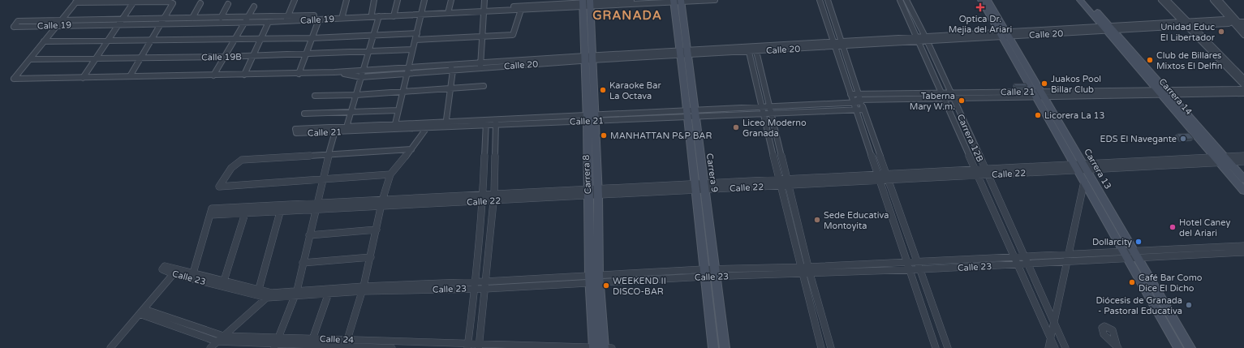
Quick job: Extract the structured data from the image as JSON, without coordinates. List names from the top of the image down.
{
  "streets": {
    "street": [
      "Calle 19",
      "Calle 20",
      "Calle 19B",
      "Calle 21",
      "Carrera 14",
      "Carrera 12B",
      "Carrera 13",
      "Carrera 9",
      "Calle 22",
      "Carrera 8",
      "Calle 23",
      "Calle 24"
    ]
  },
  "crossings": [
    ["Calle 19", "Carrera 9"],
    ["Calle 19", "Carrera 8"],
    ["Calle 20", "Calle 19B"],
    ["Calle 20", "Carrera 14"],
    ["Calle 20", "Carrera 12B"],
    ["Calle 20", "Carrera 13"],
    ["Calle 20", "Carrera 9"],
    ["Calle 20", "Carrera 8"],
    ["Calle 21", "Carrera 14"],
    ["Calle 21", "Carrera 12B"],
    ["Calle 21", "Carrera 13"],
    ["Calle 21", "Carrera 9"],
    ["Calle 21", "Carrera 8"],
    ["Carrera 14", "Calle 22"],
    ["Carrera 12B", "Calle 22"],
    ["Carrera 12B", "Calle 23"],
    ["Carrera 13", "Calle 22"],
    ["Carrera 13", "Calle 23"],
    ["Carrera 9", "Calle 22"],
    ["Carrera 9", "Calle 23"],
    ["Calle 22", "Carrera 8"],
    ["Carrera 8", "Calle 23"],
    ["Carrera 8", "Calle 24"],
    ["Calle 23", "Calle 24"]
  ],
  "districts": ["GRANADA"],
  "places": {
    "health": ["Optica Dr. Mejia del Ariari"],
    "other": [
      "Unidad Educ El Libertador",
      "Club de Billares Mixtos El Delfin",
      "Juakos Pool Billar Club",
      "Karaoke Bar La Octava",
      "Taberna Mary W.m.",
      "Licorera La 13",
      "Liceo Moderno Granada",
      "MANHATTAN P&P BAR",
      "EDS El Navegante",
      "Sede Educativa Montoyita",
      "Hotel Caney del Ariari",
      "Dollarcity",
      "Café Bar Como Dice El Dicho",
      "WEEKEND II DISCO-BAR",
      "Diócesis de Granada - Pastoral Educativa"
    ]
  }
}
